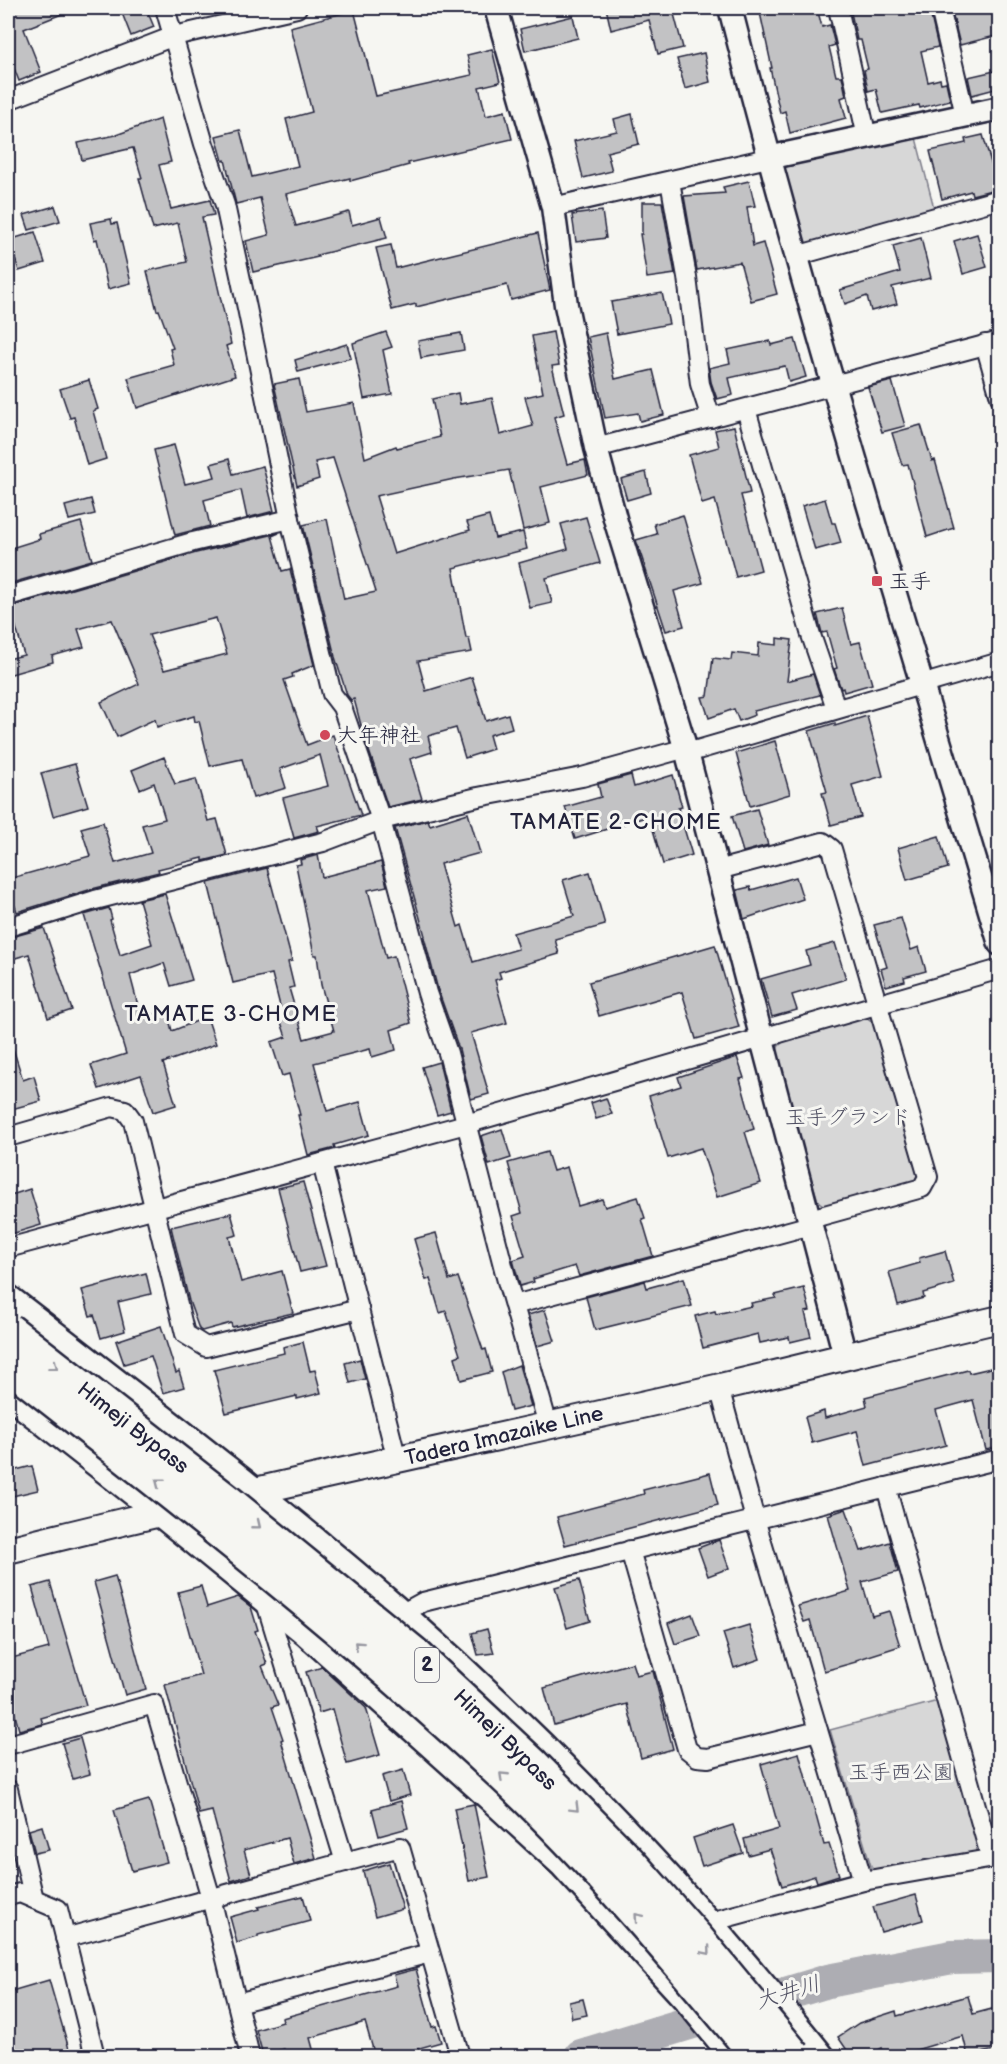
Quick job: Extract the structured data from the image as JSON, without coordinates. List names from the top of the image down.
{
  "streets": {
    "highway": ["Himeji Bypass", "2"],
    "main road": ["Tadera Imazaike Line"]
  },
  "districts": ["TAMATE 2-CHOME", "TAMATE 3-CHOME"],
  "water": ["大井川"],
  "parks": ["玉手グランド", "玉手西公園"],
  "places": {
    "transit": ["玉手"],
    "other": ["大年神社"]
  }
}
